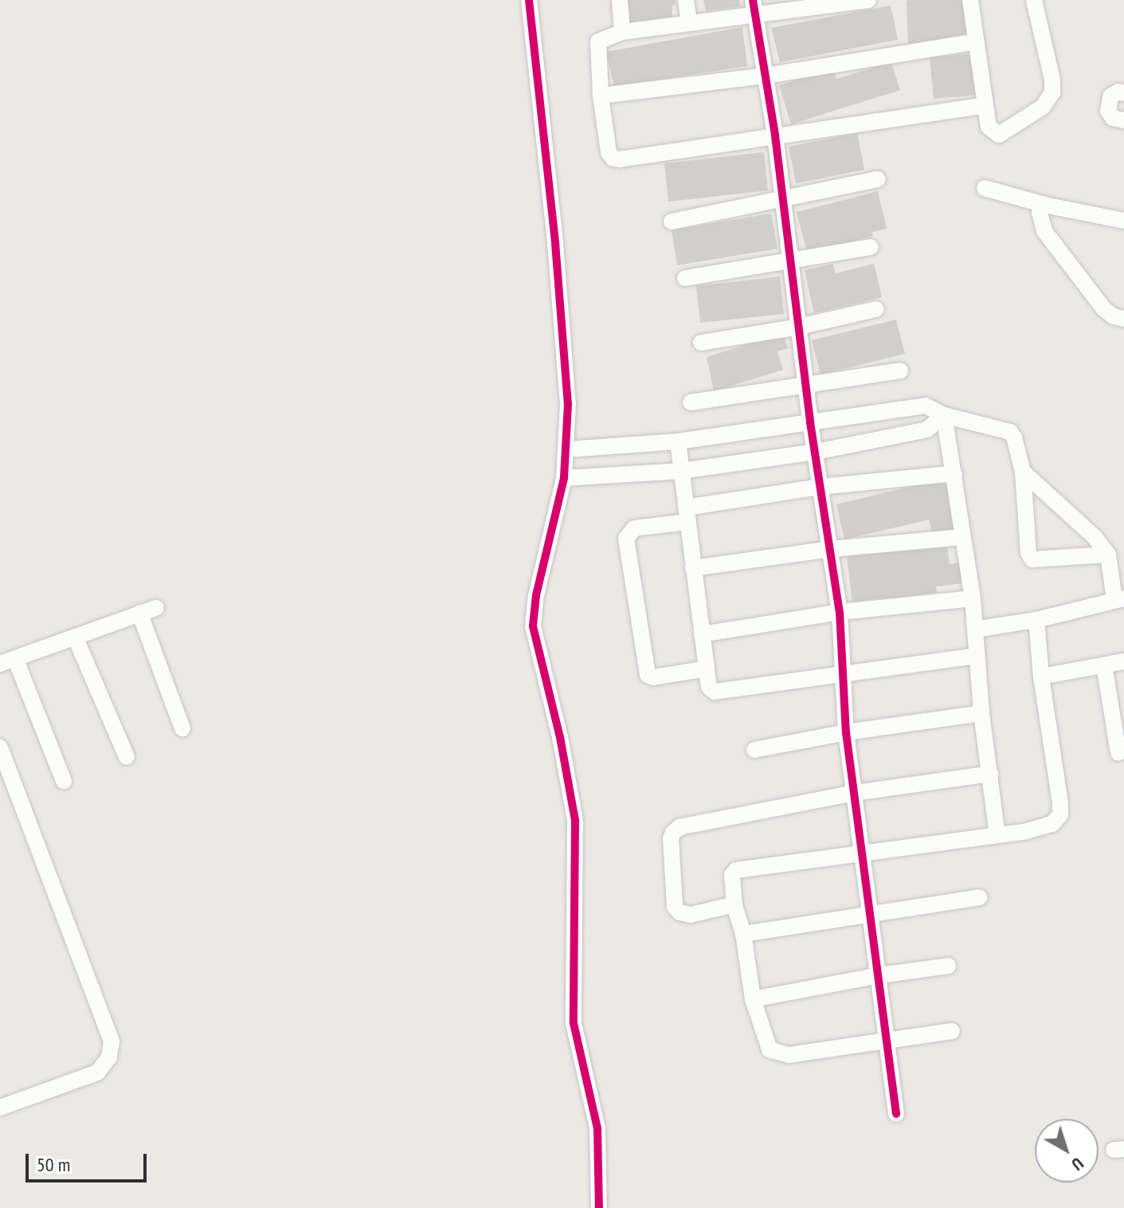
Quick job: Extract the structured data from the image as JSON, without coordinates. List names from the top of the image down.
{
  "scale_bar": "50 m",
  "north": "bottom right"
}
